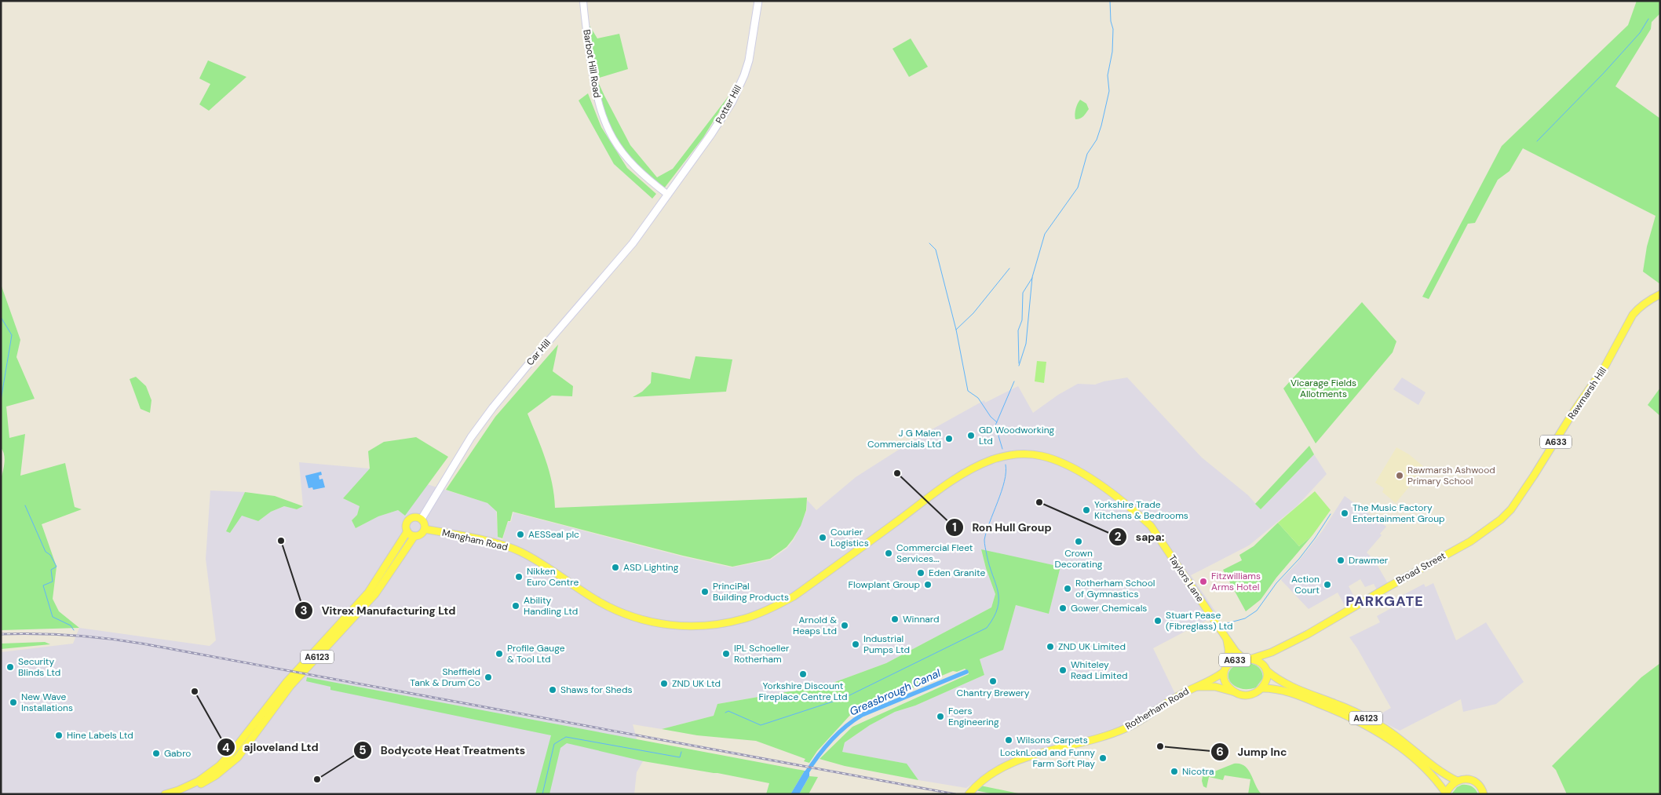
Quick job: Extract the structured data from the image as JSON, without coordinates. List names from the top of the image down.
{
  "streets": {
    "main road": [
      "Potter Hill",
      "Car Hill",
      "Rawmarsh Hill",
      "A633",
      "Mangham Road",
      "Broad Street",
      "Taylors Lane",
      "A6123",
      "Rotherham Road"
    ],
    "street": ["Barbot Hill Road"]
  },
  "crossings": [
    ["Barbot Hill Road", "Potter Hill"],
    ["Barbot Hill Road", "Car Hill"],
    ["Potter Hill", "Car Hill"],
    ["Car Hill", "Mangham Road"],
    ["Car Hill", "A6123"],
    ["Rawmarsh Hill", "Broad Street"],
    ["A633", "Broad Street"],
    ["A633", "Taylors Lane"],
    ["A633", "A6123"],
    ["A633", "Rotherham Road"],
    ["Mangham Road", "Taylors Lane"],
    ["Mangham Road", "A6123"],
    ["Broad Street", "Taylors Lane"],
    ["Broad Street", "A6123"],
    ["Broad Street", "Rotherham Road"],
    ["Taylors Lane", "A6123"],
    ["Taylors Lane", "Rotherham Road"],
    ["A6123", "Rotherham Road"]
  ],
  "districts": ["PARKGATE"],
  "water": ["Greasbrough Canal"],
  "parks": ["Vicarage Fields Allotments"],
  "places": [
    "GD Woodworking Ltd",
    "J G Malen Commercials Ltd",
    "Ron Hull Group",
    "Rawmarsh Ashwood Primary School",
    "sapa:",
    "Yorkshire Trade Kitchens & Bedrooms",
    "The Music Factory Entertainment Group",
    "AESSeal plc",
    "Courier Logistics",
    "Vitrex Manufacturing Ltd",
    "Crown Decorating",
    "Commercial Fleet Services...",
    "Drawmer",
    "ASD Lighting",
    "Eden Granite",
    "Nikken Euro Centre",
    "Fitzwilliams Arms Hotel",
    "Flowplant Group",
    "Action Court",
    "Rotherham School of Gymnastics",
    "PrinciPal Building Products",
    "Ability Handling Ltd",
    "Gower Chemicals",
    "Winnard",
    "Stuart Pease (Fibreglass) Ltd",
    "Arnold & Heaps Ltd",
    "Industrial Pumps Ltd",
    "ZND UK Limited",
    "Profile Gauge & Tool Ltd",
    "IPL Schoeller Rotherham",
    "Security Blinds Ltd",
    "Whiteley Read Limited",
    "Yorkshire Discount Fireplace Centre Ltd",
    "Sheffield Tank & Drum Co",
    "Chantry Brewery",
    "ZND UK Ltd",
    "Shaws for Sheds",
    "ajloveland Ltd",
    "New Wave Installations",
    "Foers Engineering",
    "Hine Labels Ltd",
    "Wilsons Carpets",
    "Jump Inc",
    "Gabro",
    "LocknLoad and Funny Farm Soft Play",
    "Nicotra",
    "Bodycote Heat Treatments"
  ]
}
